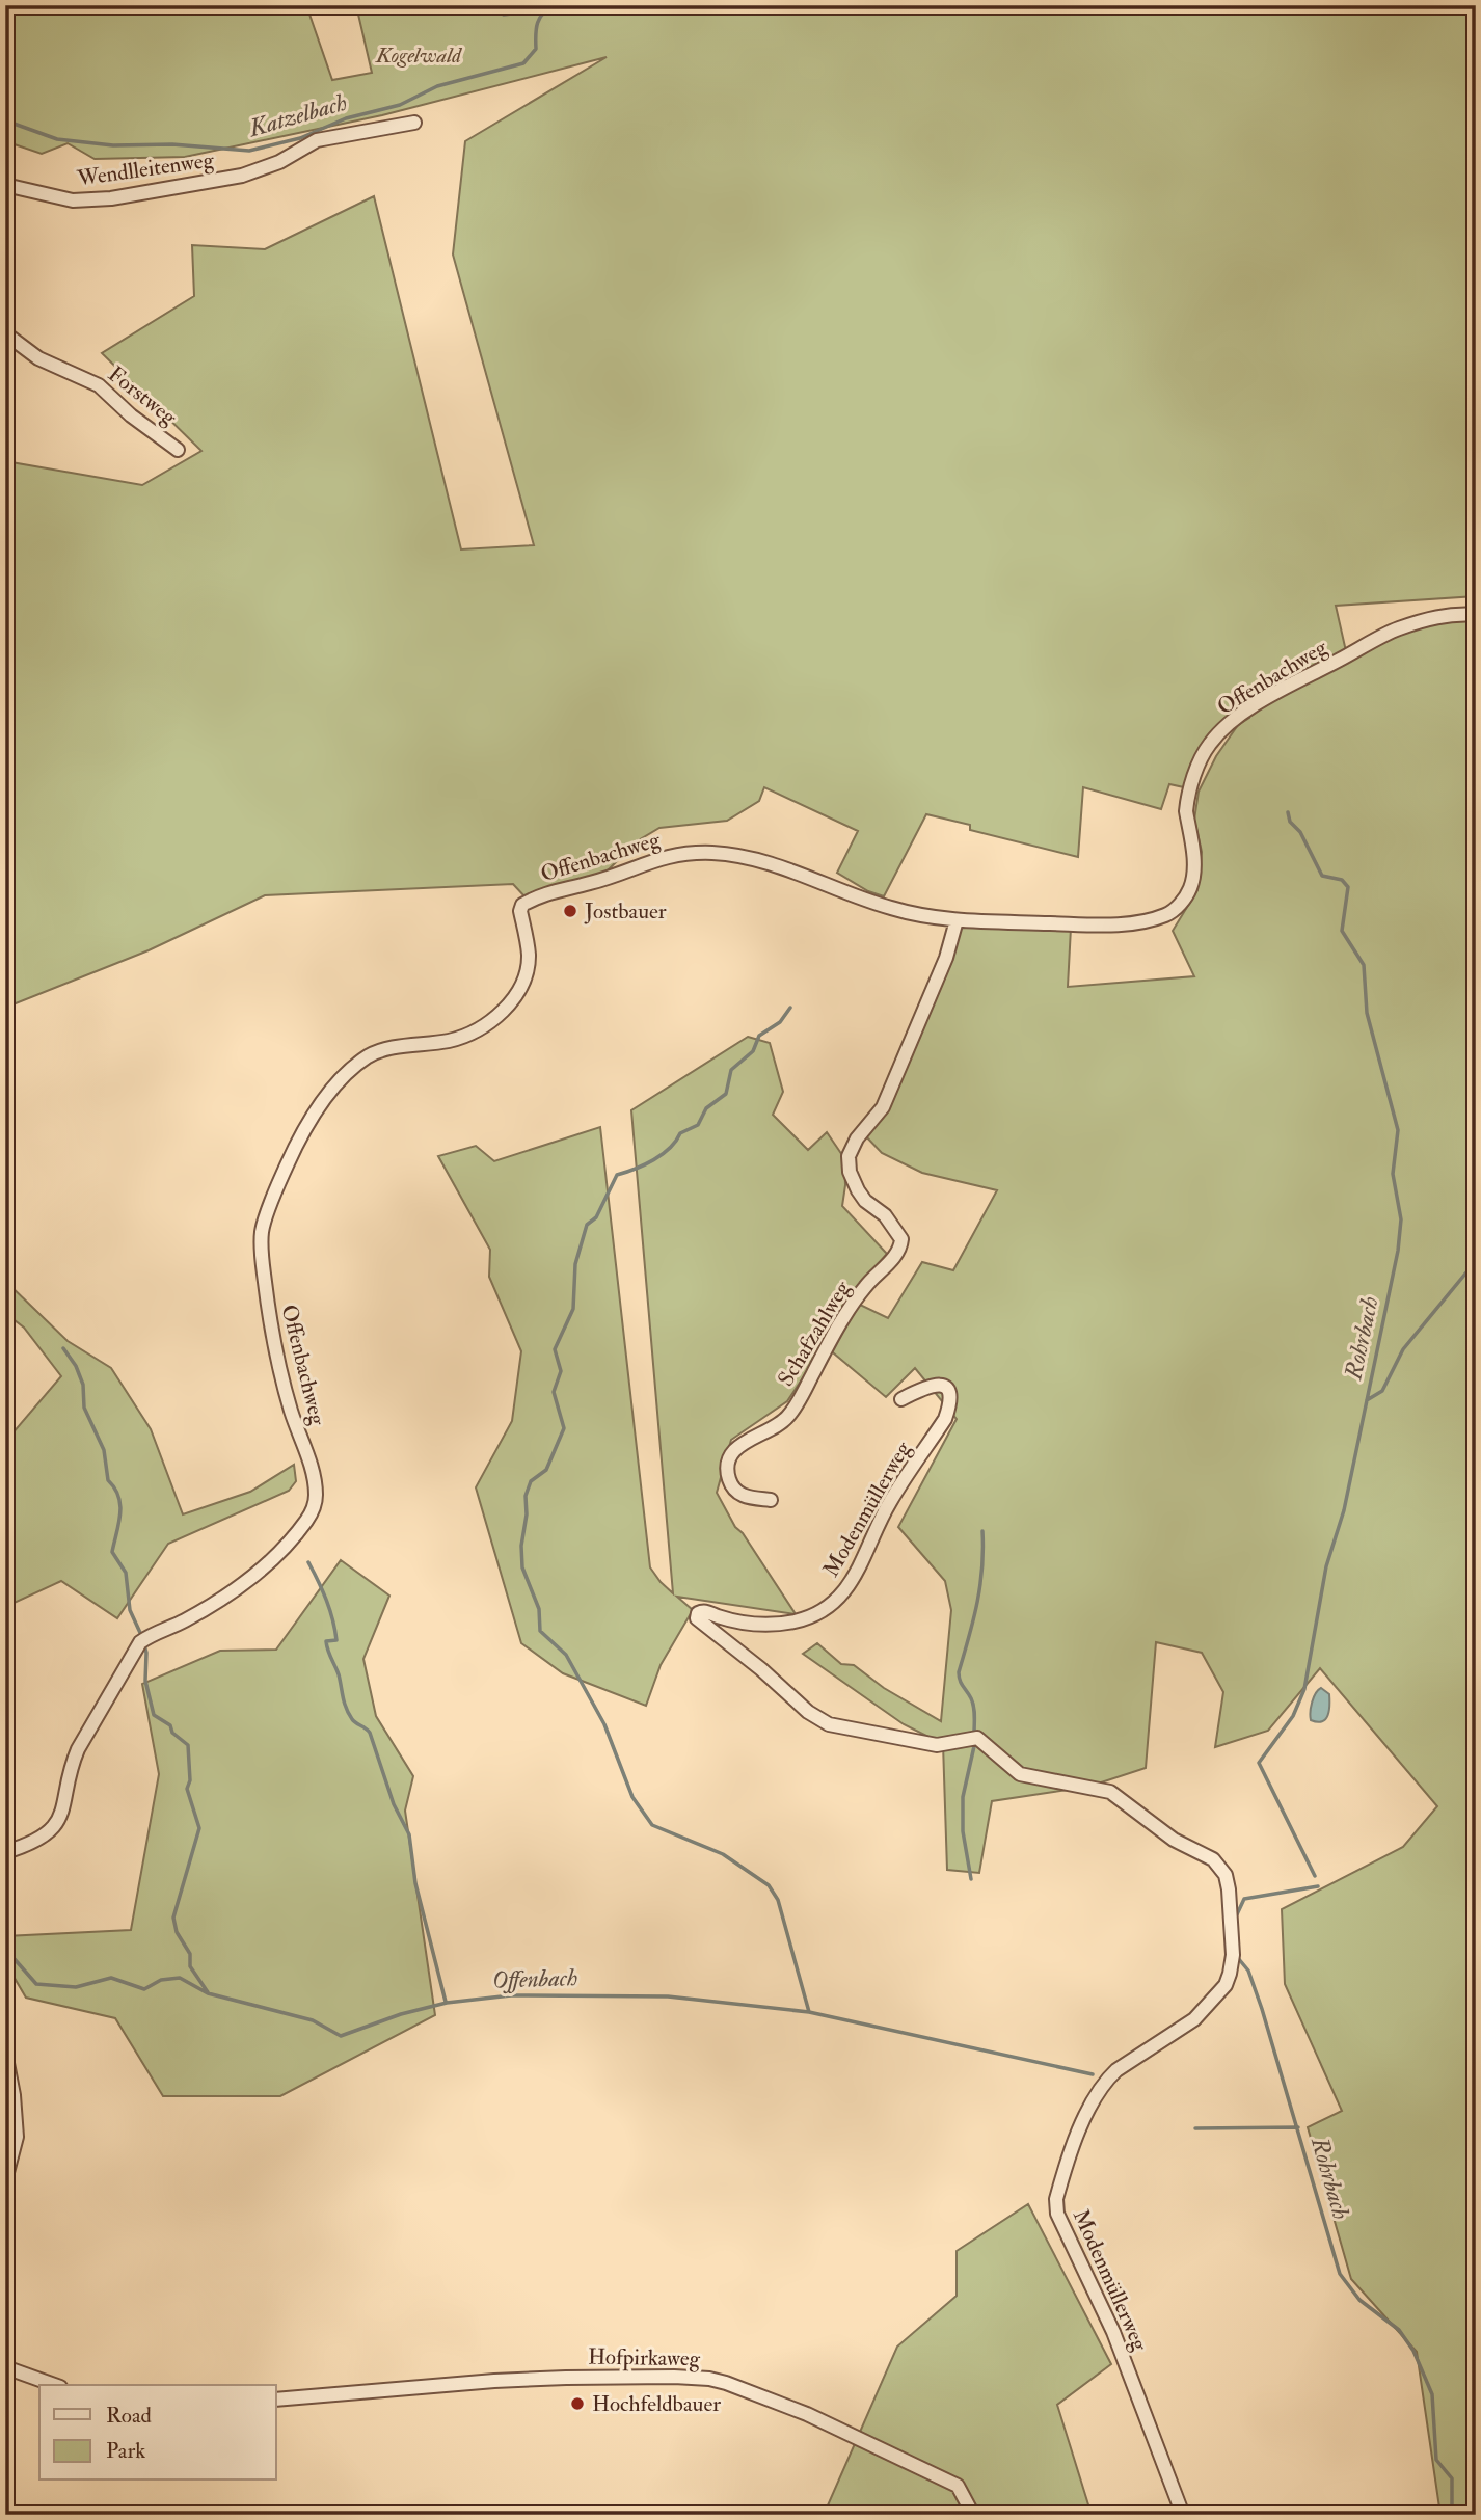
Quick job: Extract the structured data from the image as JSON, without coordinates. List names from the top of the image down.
{
  "streets": {
    "street": [
      "Wendlleitenweg",
      "Forstweg",
      "Offenbachweg",
      "Schafzahlweg",
      "Modenmüllerweg",
      "Hofpirkaweg"
    ]
  },
  "crossings": [
    ["Offenbachweg", "Schafzahlweg"]
  ],
  "water": ["Katzelbach", "Rohrbach", "Offenbach"],
  "parks": ["Kogelwald"],
  "places": ["Jostbauer", "Hochfeldbauer"],
  "legend": ["Road", "Park"]
}
